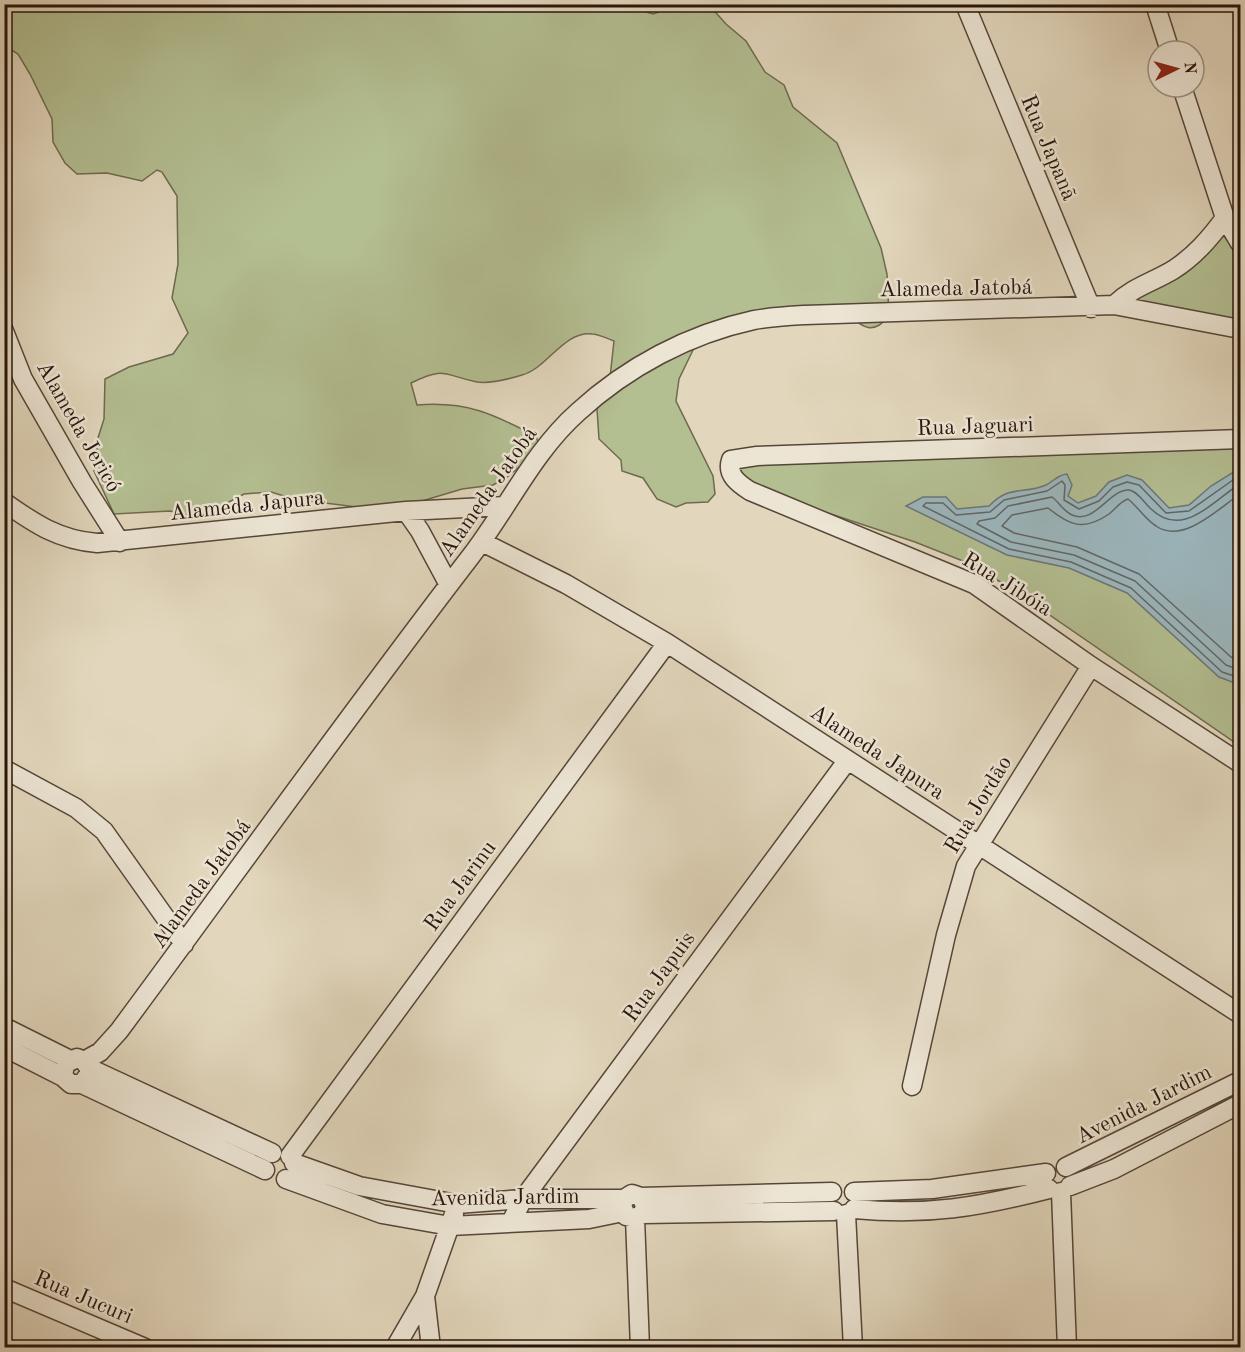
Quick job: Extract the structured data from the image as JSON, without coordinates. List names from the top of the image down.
{
  "streets": {
    "street": [
      "Rua Japanã",
      "Alameda Jatobá",
      "Rua Jaguari",
      "Alameda Jericó",
      "Alameda Japura",
      "Rua Jibóia",
      "Rua Jordão",
      "Rua Jarinu",
      "Rua Japuis",
      "Avenida Jardim",
      "Rua Jucuri"
    ]
  },
  "crossings": [
    ["Rua Japanã", "Alameda Jatobá"],
    ["Alameda Jatobá", "Alameda Japura"],
    ["Alameda Jatobá", "Avenida Jardim"],
    ["Rua Jaguari", "Rua Jibóia"],
    ["Alameda Jericó", "Alameda Japura"],
    ["Alameda Japura", "Rua Jordão"],
    ["Alameda Japura", "Rua Jarinu"],
    ["Alameda Japura", "Rua Japuis"],
    ["Rua Jibóia", "Rua Jordão"],
    ["Rua Jarinu", "Avenida Jardim"],
    ["Rua Japuis", "Avenida Jardim"]
  ],
  "north": "right"
}
